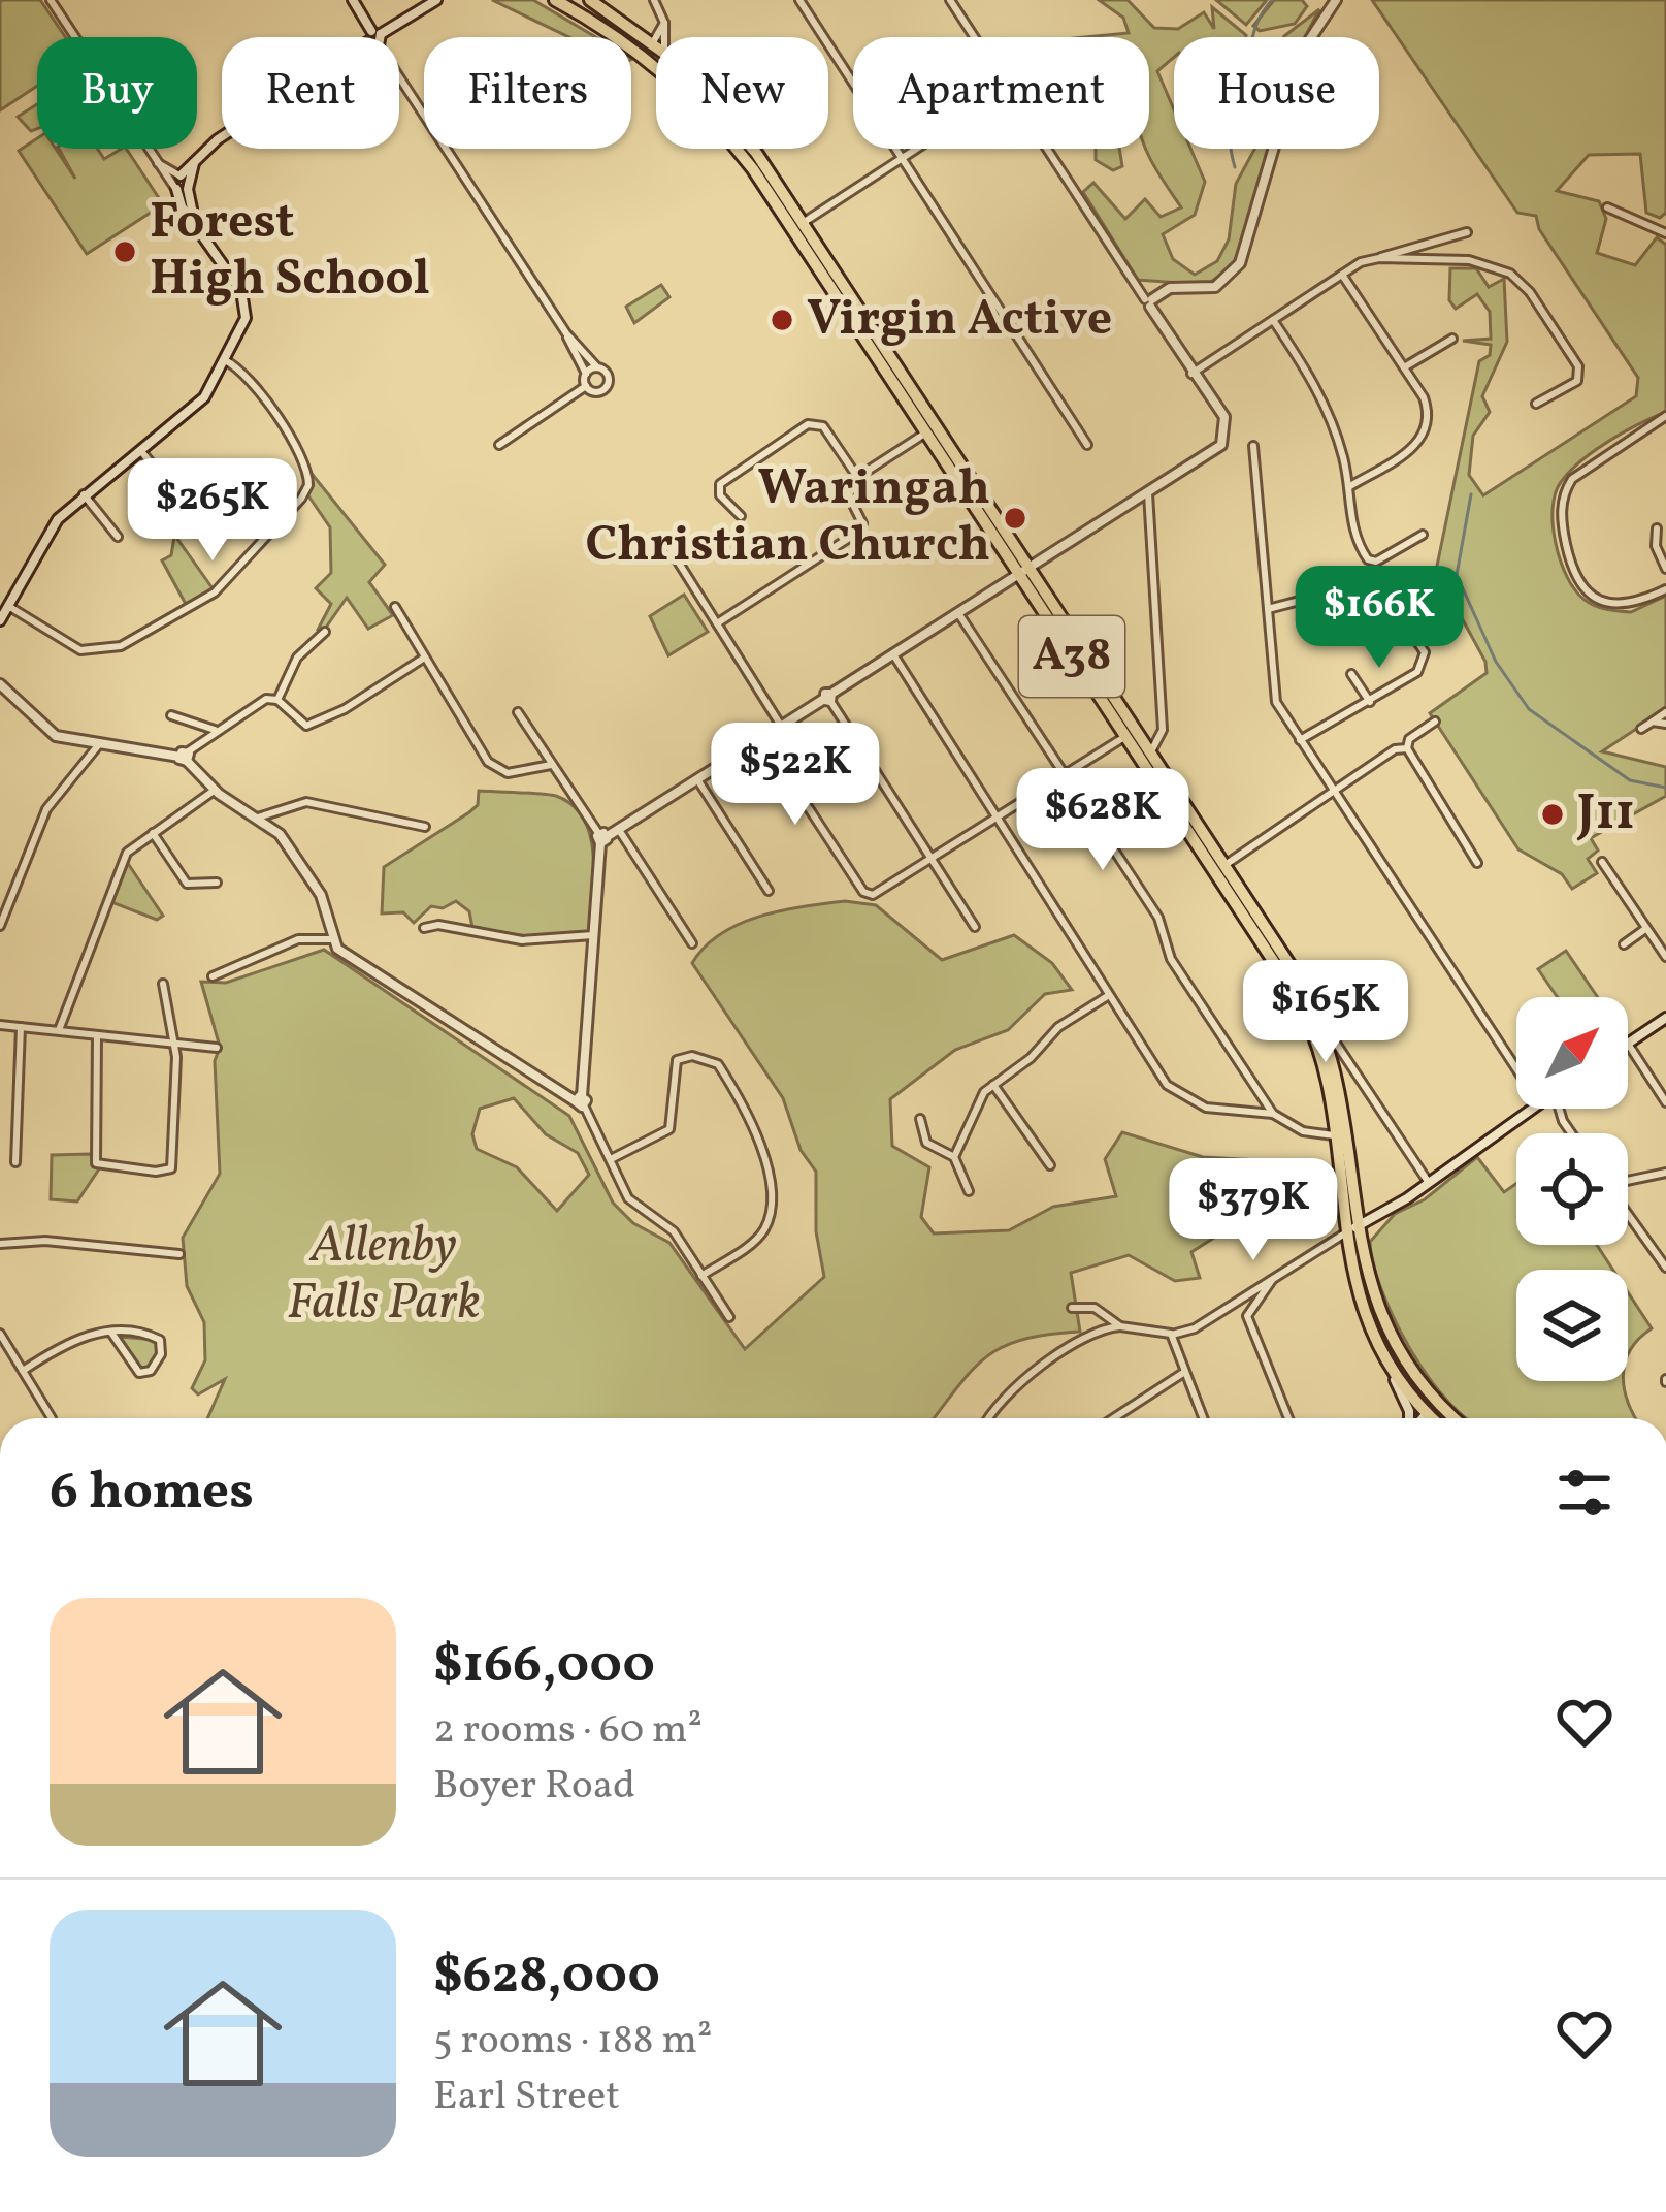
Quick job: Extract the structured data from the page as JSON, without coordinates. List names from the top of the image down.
{
  "streets": {
    "highway": ["A38"]
  },
  "parks": ["Allenby Falls Park"],
  "places": [
    "Forest High School",
    "Virgin Active",
    "Waringah Christian Church",
    "J11"
  ],
  "north": "top right",
  "page": {
    "chip": [
      "Buy",
      "Rent",
      "Filters",
      "New",
      "Apartment",
      "House"
    ],
    "price": [
      "$265K",
      "$166K",
      "$522K",
      "$628K",
      "$165K",
      "$379K"
    ],
    "heading": "6 homes",
    "list": [
      {
        "name": "$166,000",
        "note": "2 rooms · 60 m² · Boyer Road"
      },
      {
        "name": "$628,000",
        "note": "5 rooms · 188 m² · Earl Street"
      }
    ]
  }
}
